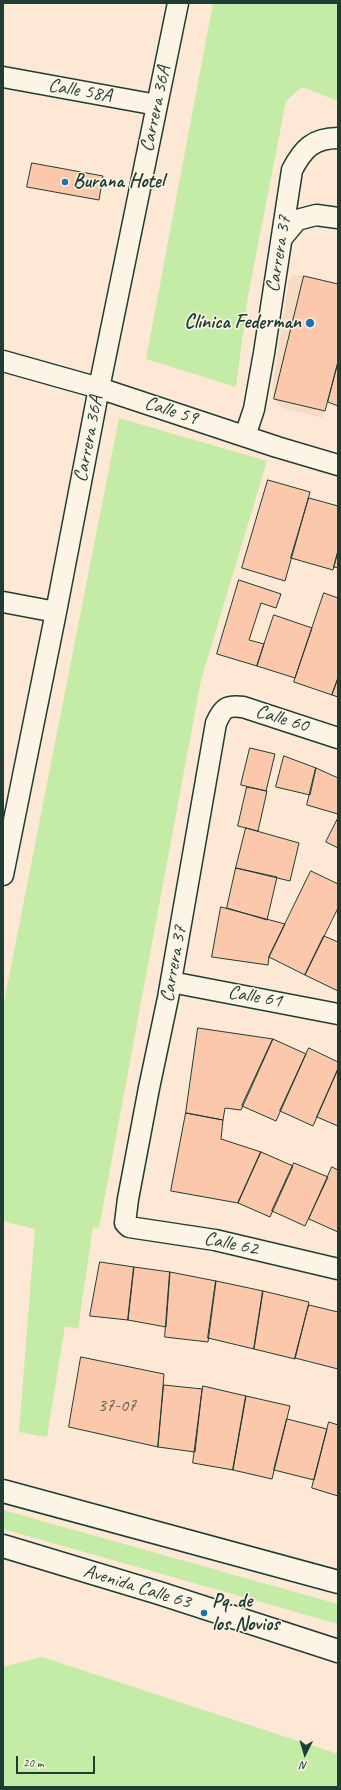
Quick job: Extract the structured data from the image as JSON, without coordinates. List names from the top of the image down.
{
  "streets": {
    "main road": ["Avenida Calle 63"],
    "street": [
      "Calle 58A",
      "Carrera 36A",
      "Carrera 37",
      "Calle 59",
      "Calle 60",
      "Calle 61",
      "Calle 62"
    ]
  },
  "crossings": [
    ["Calle 58A", "Carrera 36A"],
    ["Carrera 36A", "Calle 59"],
    ["Carrera 37", "Calle 59"],
    ["Carrera 37", "Calle 60"],
    ["Carrera 37", "Calle 61"],
    ["Carrera 37", "Calle 62"]
  ],
  "places": ["Burana Hotel", "Clínica Federman", "Pq. de los Novios"],
  "house_numbers": ["37-07"],
  "scale_bar": "20 m",
  "north": "bottom"
}
